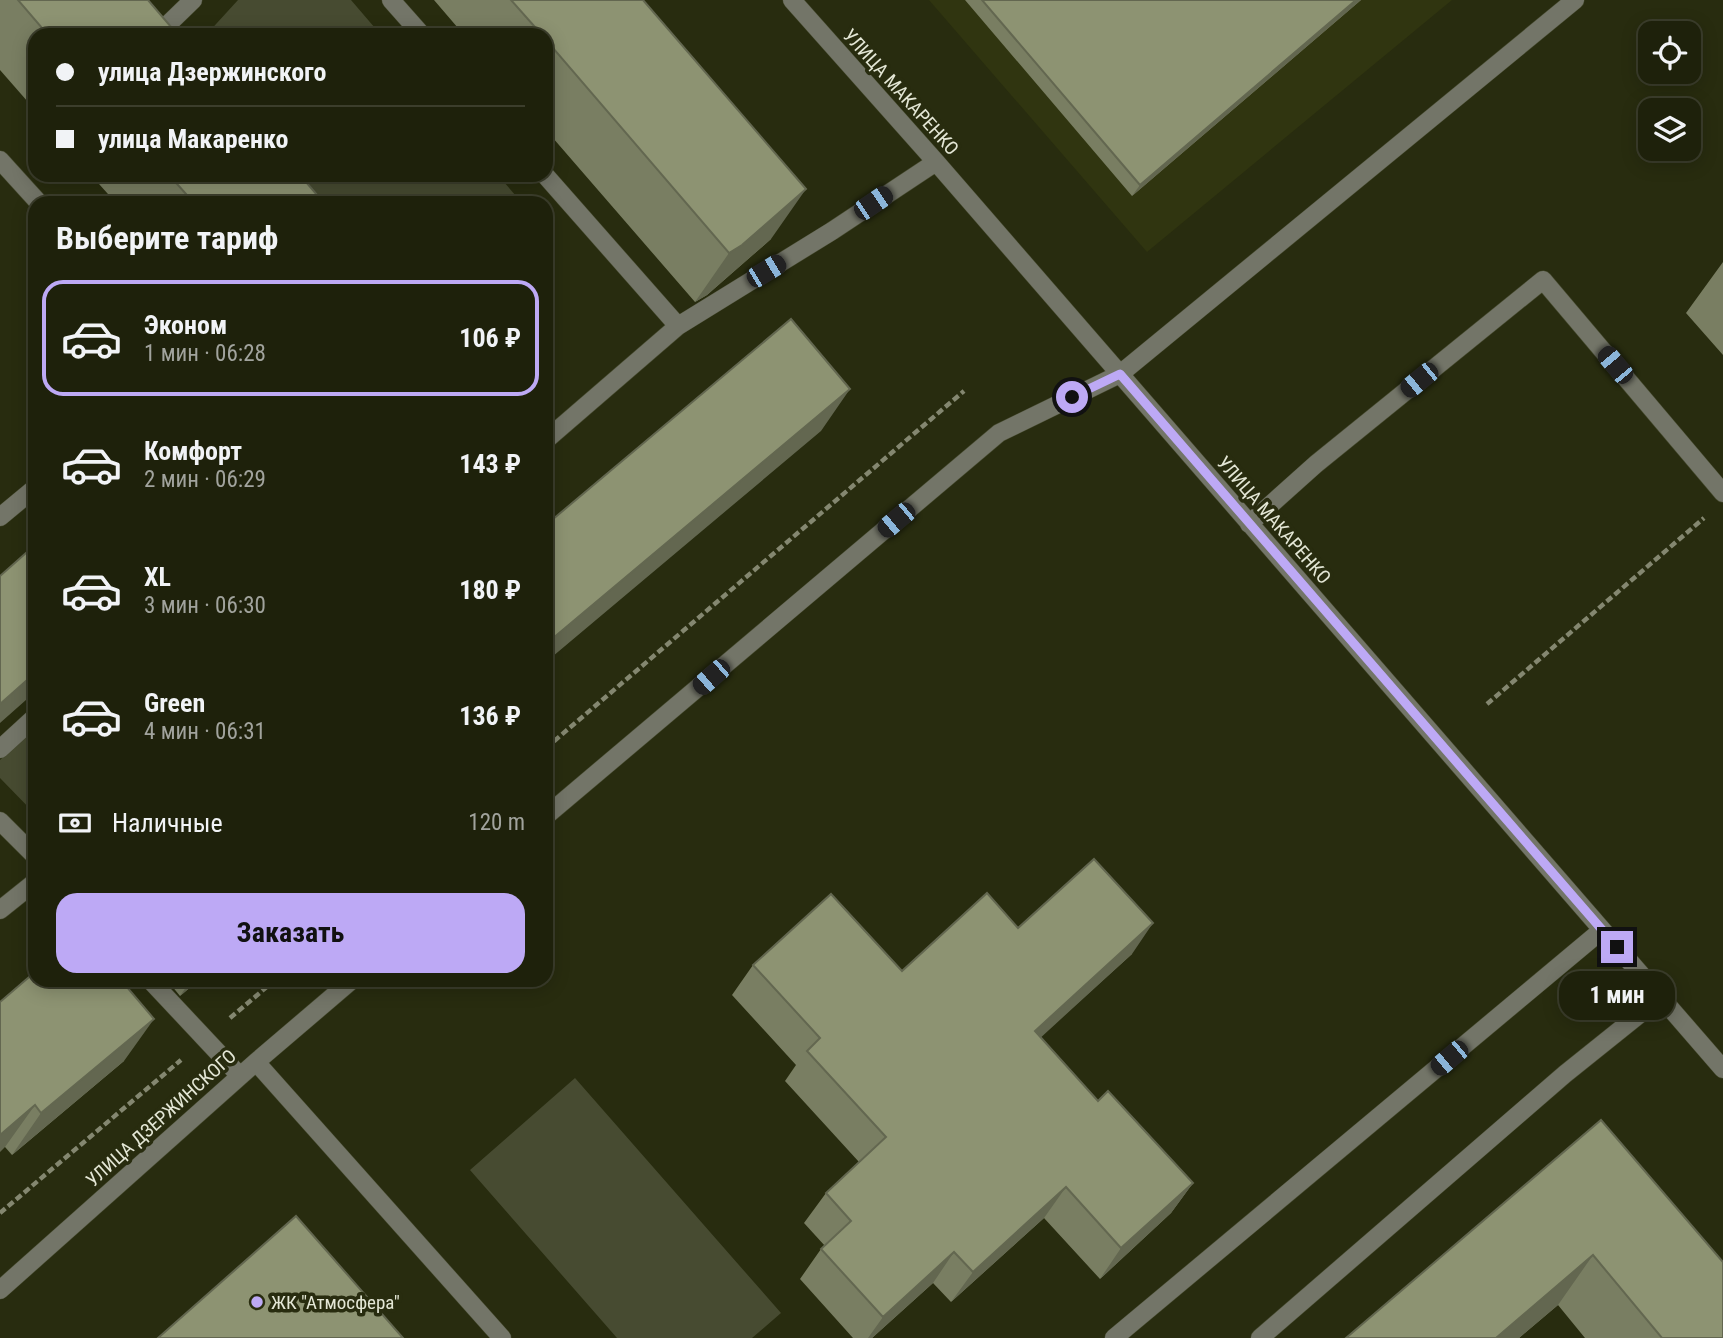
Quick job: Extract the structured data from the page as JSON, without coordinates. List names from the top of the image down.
{
  "streets": {
    "street": ["УЛИЦА МАКАРЕНКО", "УЛИЦА ДЗЕРЖИНСКОГО"]
  },
  "places": ["ЖК \"Атмосфера\""],
  "page": {
    "banner": ["улица Дзержинского", "улица Макаренко"],
    "heading": "Выберите тариф",
    "list": [
      {
        "name": "Эконом",
        "note": "1 мин · 06:28",
        "value": "106 ₽"
      },
      {
        "name": "Комфорт",
        "note": "2 мин · 06:29",
        "value": "143 ₽"
      },
      {
        "name": "XL",
        "note": "3 мин · 06:30",
        "value": "180 ₽"
      },
      {
        "name": "Green",
        "note": "4 мин · 06:31",
        "value": "136 ₽"
      }
    ],
    "pay": ["Наличные", "120 m"],
    "buttons": "Заказать",
    "bubble": "1 мин"
  }
}
